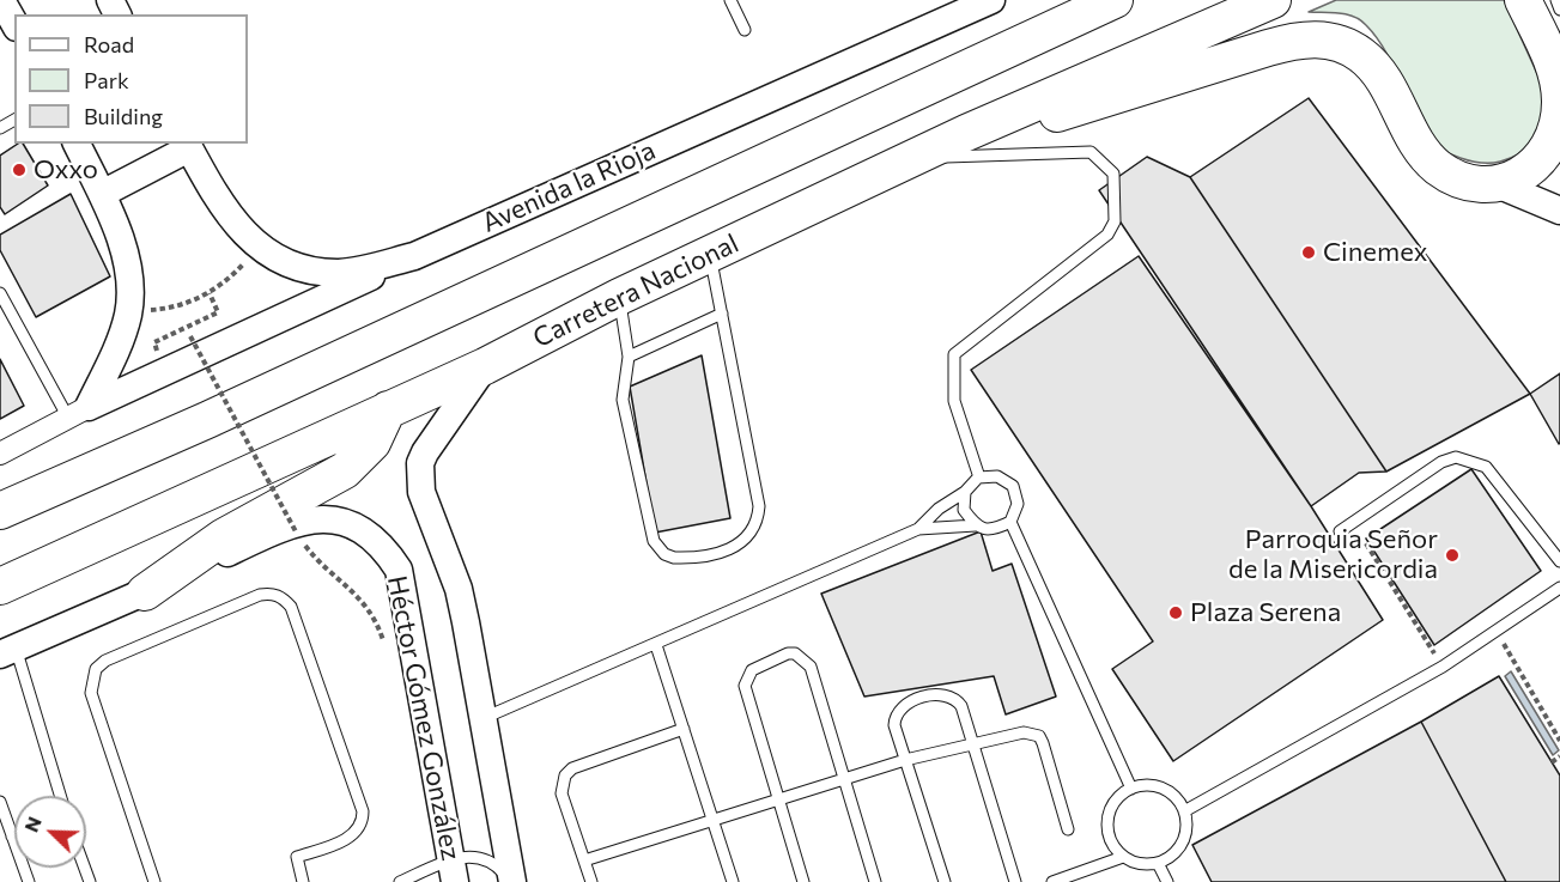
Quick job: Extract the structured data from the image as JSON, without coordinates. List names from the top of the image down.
{
  "streets": {
    "highway": ["Carretera Nacional"],
    "street": ["Avenida la Rioja", "Héctor Gómez González"]
  },
  "crossings": [
    ["Carretera Nacional", "Héctor Gómez González"]
  ],
  "places": [
    "Oxxo",
    "Cinemex",
    "Parroquia Señor de la Misericordia",
    "Plaza Serena"
  ],
  "legend": ["Road", "Park", "Building"],
  "north": "top left"
}
